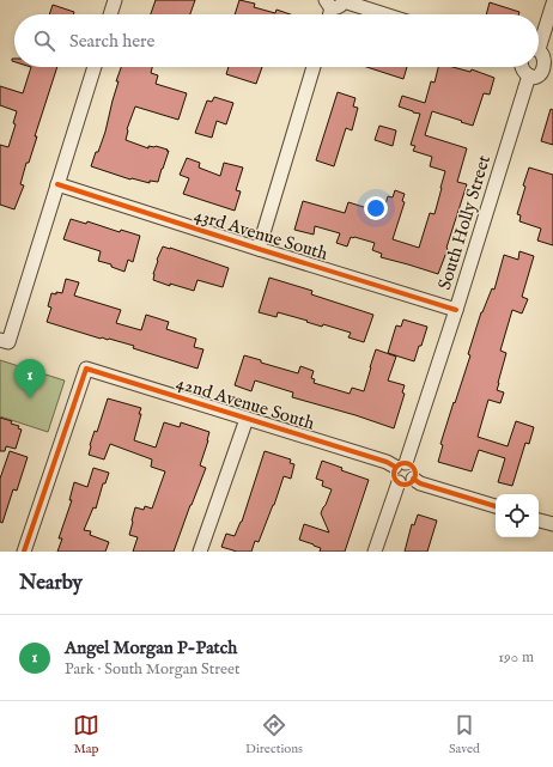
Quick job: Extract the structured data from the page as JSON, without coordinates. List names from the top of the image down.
{
  "streets": {
    "street": ["South Holly Street", "43rd Avenue South", "42nd Avenue South"]
  },
  "crossings": [
    ["South Holly Street", "43rd Avenue South"],
    ["South Holly Street", "42nd Avenue South"]
  ],
  "page": {
    "search": "Search here",
    "pins": "1",
    "heading": "Nearby",
    "list": [
      {
        "mark": "1",
        "name": "Angel Morgan P-Patch",
        "note": "Park · South Morgan Street",
        "value": "190 m"
      }
    ],
    "nav": ["Map", "Directions", "Saved"]
  }
}
